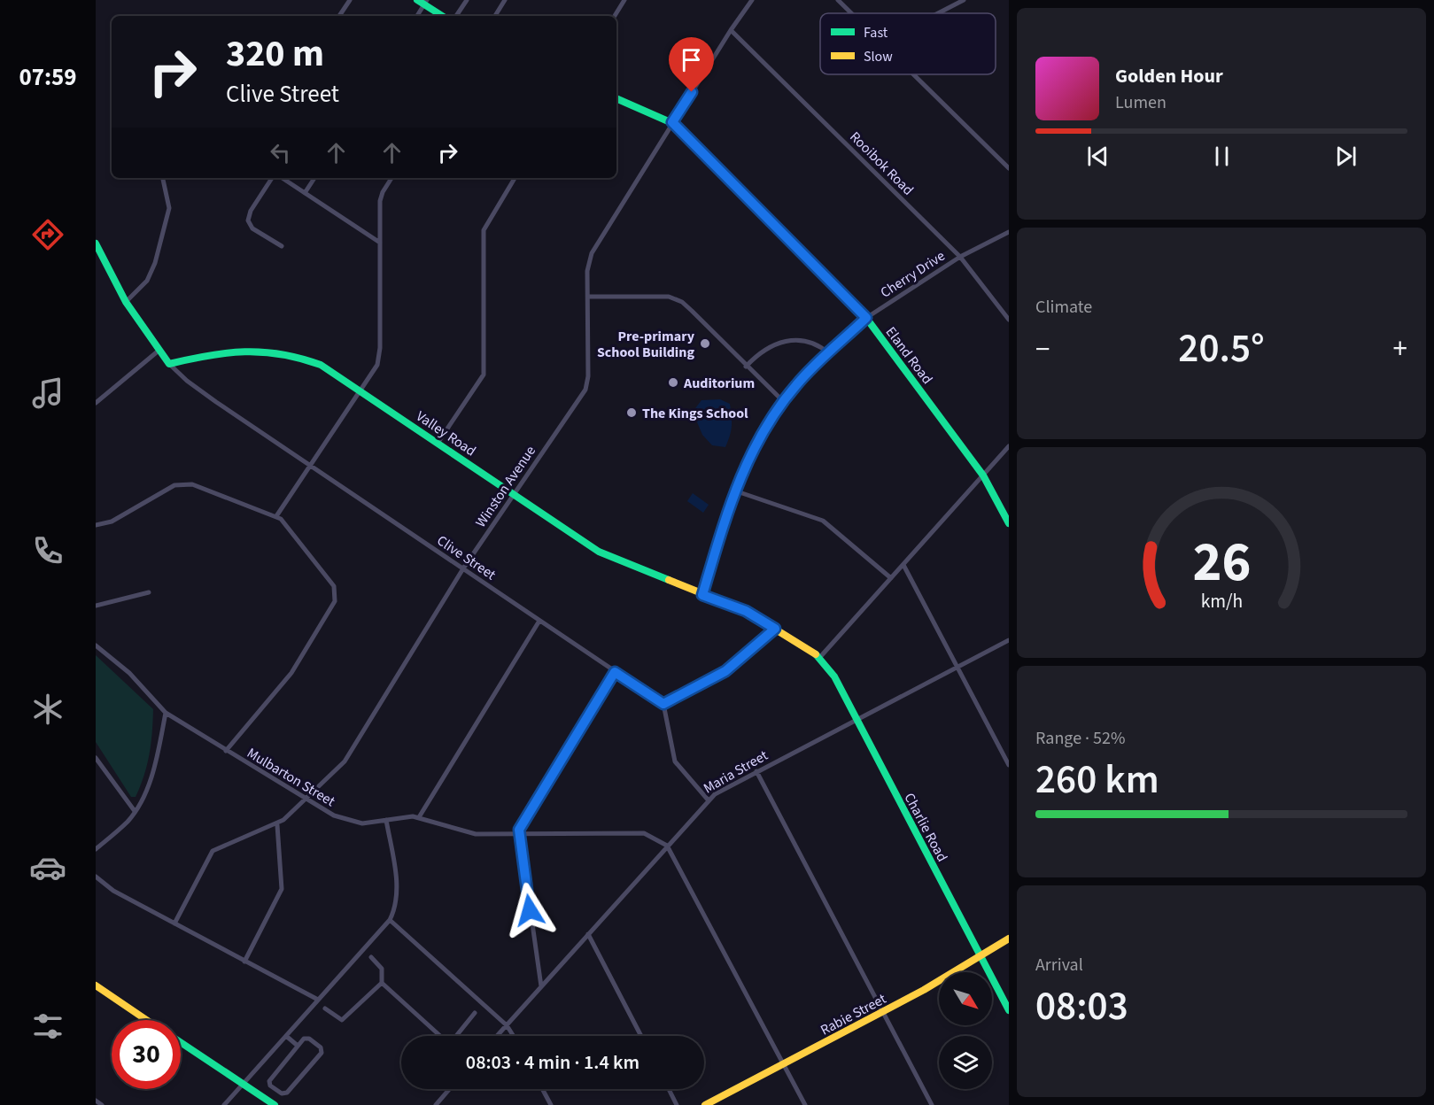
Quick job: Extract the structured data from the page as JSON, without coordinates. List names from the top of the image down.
{
  "streets": {
    "street": [
      "Rooibok Road",
      "Cherry Drive",
      "Eland Road",
      "Valley Road",
      "Winston Avenue",
      "Clive Street",
      "Maria Street",
      "Mulbarton Street",
      "Charlie Road",
      "Rabie Street"
    ]
  },
  "crossings": [
    ["Rooibok Road", "Cherry Drive"],
    ["Rooibok Road", "Winston Avenue"],
    ["Cherry Drive", "Eland Road"],
    ["Cherry Drive", "Valley Road"],
    ["Eland Road", "Winston Avenue"],
    ["Valley Road", "Winston Avenue"],
    ["Valley Road", "Clive Street"],
    ["Valley Road", "Charlie Road"],
    ["Winston Avenue", "Clive Street"],
    ["Winston Avenue", "Mulbarton Street"],
    ["Maria Street", "Mulbarton Street"],
    ["Maria Street", "Charlie Road"],
    ["Charlie Road", "Rabie Street"]
  ],
  "places": ["Pre-primary School Building", "Auditorium", "The Kings School"],
  "legend": ["Fast", "Slow"],
  "north": "bottom right",
  "page": {
    "tabs": "07:59",
    "turn": ["320 m", "Clive Street"],
    "song": ["Golden Hour", "Lumen"],
    "tile": [
      "Climate",
      ["Range · 52%", "260 km"],
      ["Arrival", "08:03"]
    ],
    "heat": ["−", "20.5°", "+"],
    "limit": "30",
    "trip": "08:03 · 4 min · 1.4 km",
    "gauge": ["26", "km/h"]
  }
}
